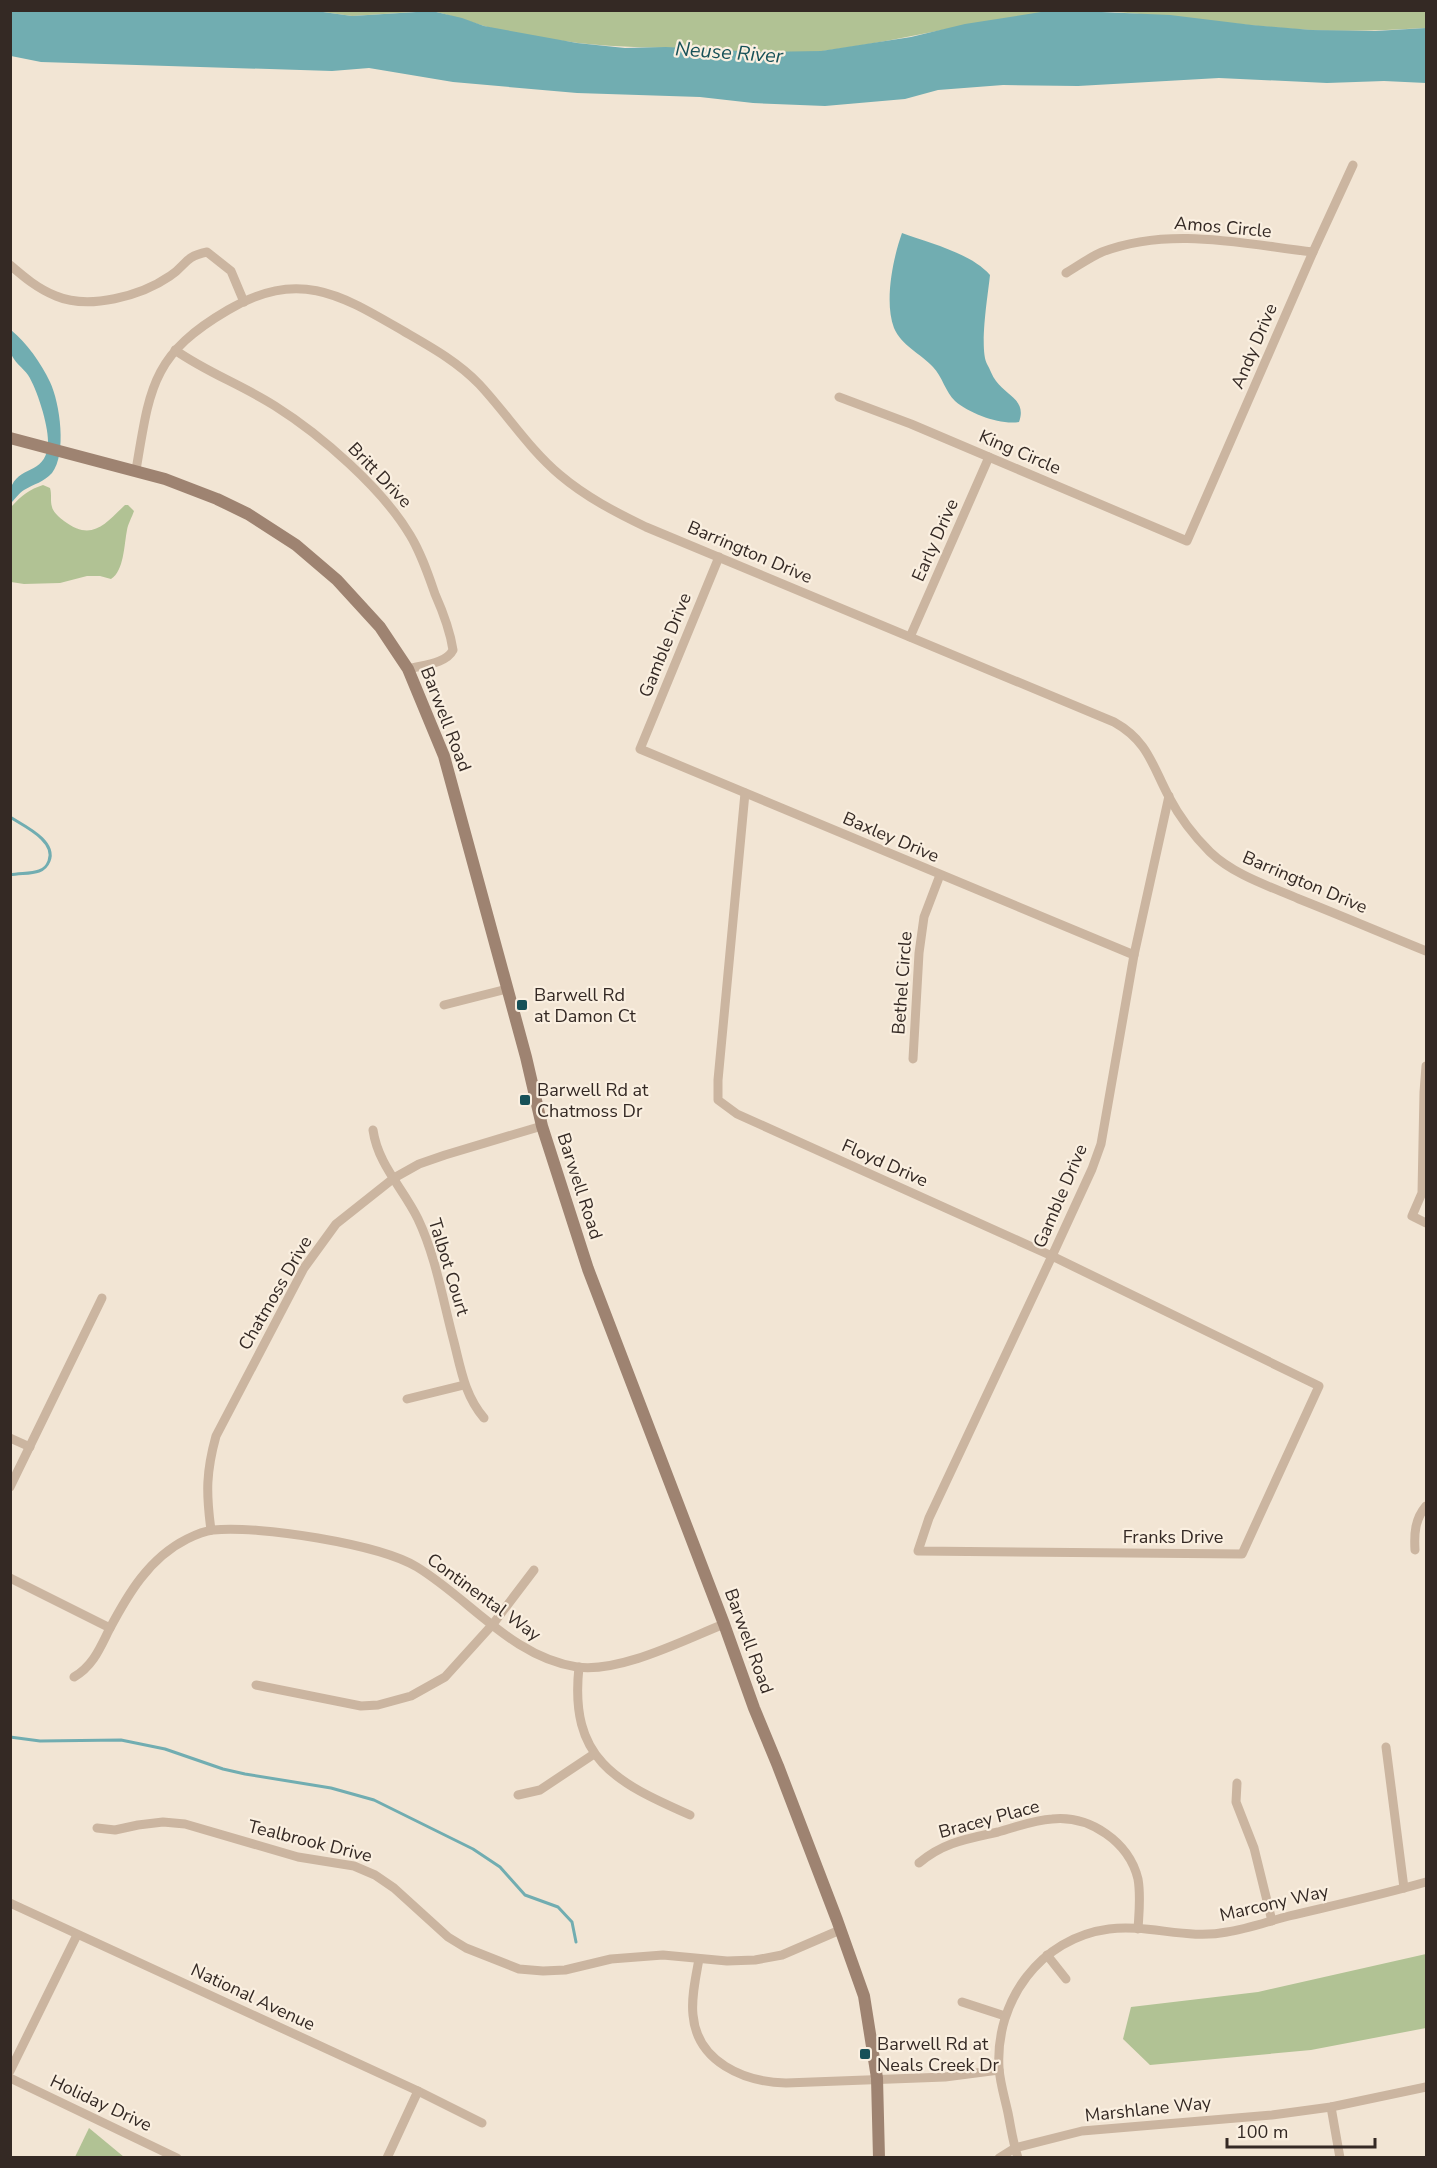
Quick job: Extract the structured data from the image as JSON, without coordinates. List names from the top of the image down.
{
  "streets": {
    "street": [
      "Amos Circle",
      "Andy Drive",
      "King Circle",
      "Britt Drive",
      "Early Drive",
      "Barrington Drive",
      "Gamble Drive",
      "Barwell Road",
      "Baxley Drive",
      "Bethel Circle",
      "Floyd Drive",
      "Talbot Court",
      "Chatmoss Drive",
      "Franks Drive",
      "Continental Way",
      "Bracey Place",
      "Tealbrook Drive",
      "Marcony Way",
      "National Avenue",
      "Holiday Drive",
      "Marshlane Way"
    ]
  },
  "crossings": [
    ["Amos Circle", "Andy Drive"],
    ["Andy Drive", "King Circle"],
    ["King Circle", "Early Drive"],
    ["Britt Drive", "Barrington Drive"],
    ["Britt Drive", "Barwell Road"],
    ["Early Drive", "Barrington Drive"],
    ["Barrington Drive", "Gamble Drive"],
    ["Barrington Drive", "Barwell Road"],
    ["Gamble Drive", "Baxley Drive"],
    ["Gamble Drive", "Floyd Drive"],
    ["Gamble Drive", "Franks Drive"],
    ["Barwell Road", "Chatmoss Drive"],
    ["Barwell Road", "Continental Way"],
    ["Barwell Road", "Tealbrook Drive"],
    ["Baxley Drive", "Bethel Circle"],
    ["Baxley Drive", "Floyd Drive"],
    ["Floyd Drive", "Franks Drive"],
    ["Talbot Court", "Chatmoss Drive"],
    ["Chatmoss Drive", "Continental Way"],
    ["Bracey Place", "Marcony Way"],
    ["Marcony Way", "Marshlane Way"]
  ],
  "water": ["Neuse River"],
  "places": {
    "transit": ["Barwell Rd at Damon Ct", "Barwell Rd at Chatmoss Dr", "Barwell Rd at Neals Creek Dr"]
  },
  "scale_bar": "100 m"
}
